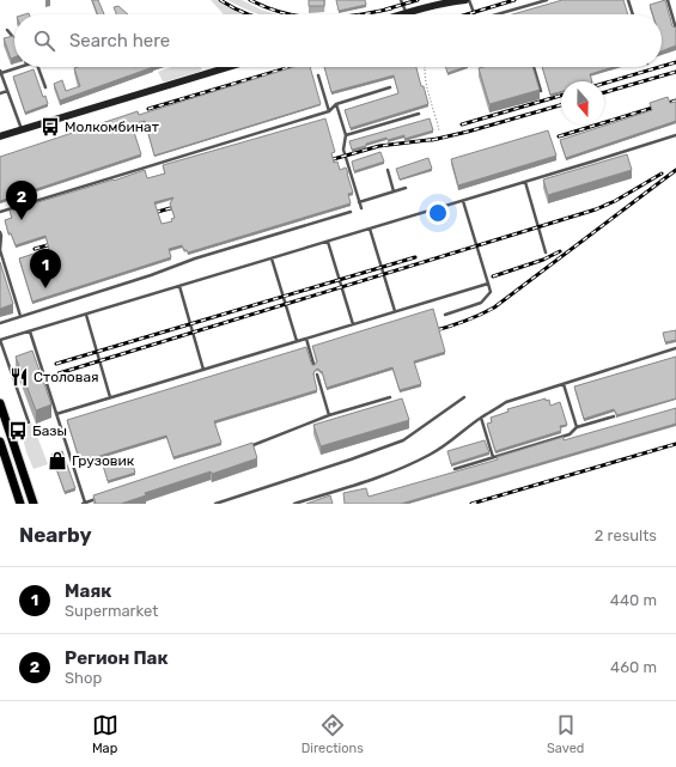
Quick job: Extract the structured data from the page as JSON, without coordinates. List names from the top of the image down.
{
  "places": {
    "bus stop": ["Молкомбинат", "Базы"],
    "restaurant": ["Столовая"],
    "shop": ["Грузовик"]
  },
  "north": "bottom",
  "page": {
    "search": "Search here",
    "pins": ["2", "1"],
    "heading": ["Nearby", "2 results"],
    "list": [
      {
        "mark": "1",
        "name": "Маяк",
        "note": "Supermarket",
        "value": "440 m"
      },
      {
        "mark": "2",
        "name": "Регион Пак",
        "note": "Shop",
        "value": "460 m"
      }
    ],
    "nav": ["Map", "Directions", "Saved"]
  }
}
